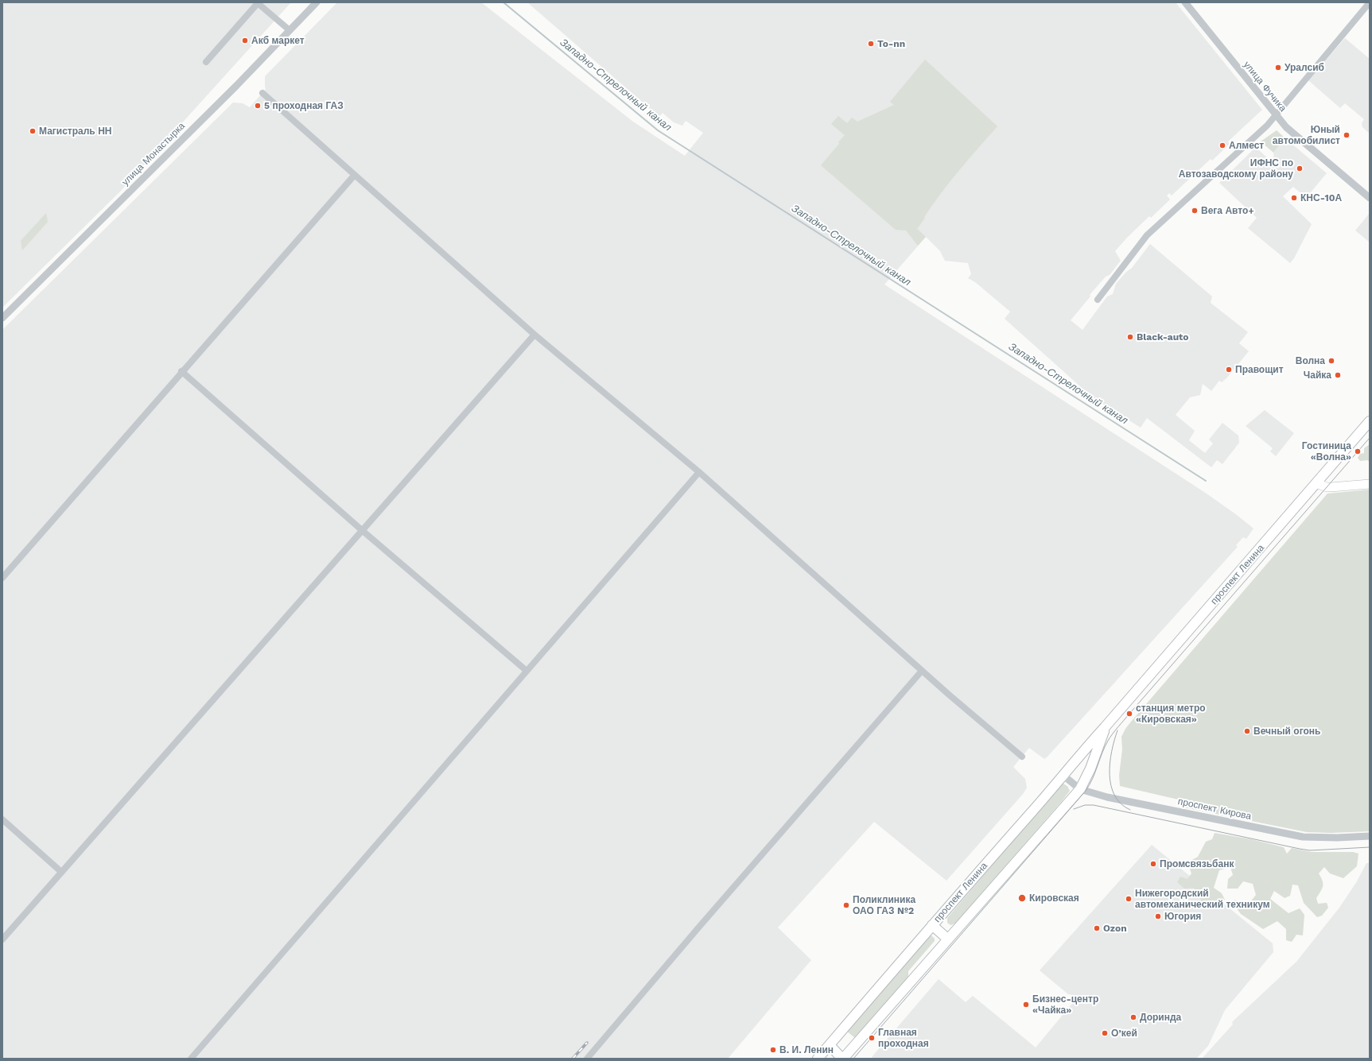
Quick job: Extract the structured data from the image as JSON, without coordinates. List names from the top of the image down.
{
  "streets": {
    "main road": ["проспект Ленина"],
    "street": ["улица Фучика", "улица Монастырка", "проспект Кирова"]
  },
  "crossings": [
    ["проспект Ленина", "проспект Кирова"]
  ],
  "water": ["Западно-Стрелочный канал"],
  "places": [
    "Акб маркет",
    "To-nn",
    "Уралсиб",
    "5 проходная ГАЗ",
    "Магистраль НН",
    "Юный автомобилист",
    "Алмест",
    "ИФНС по Автозаводскому району",
    "КНС-10А",
    "Вега Авто+",
    "Black-auto",
    "Волна",
    "Правощит",
    "Чайка",
    "Гостиница «Волна»",
    "станция метро «Кировская»",
    "Вечный огонь",
    "Промсвязьбанк",
    "Кировская",
    "Нижегородский автомеханический техникум",
    "Поликлиника ОАО ГАЗ №2",
    "Югория",
    "Ozon",
    "Бизнес-центр «Чайка»",
    "Доринда",
    "О’кей",
    "Главная проходная",
    "В. И. Ленин"
  ]
}
